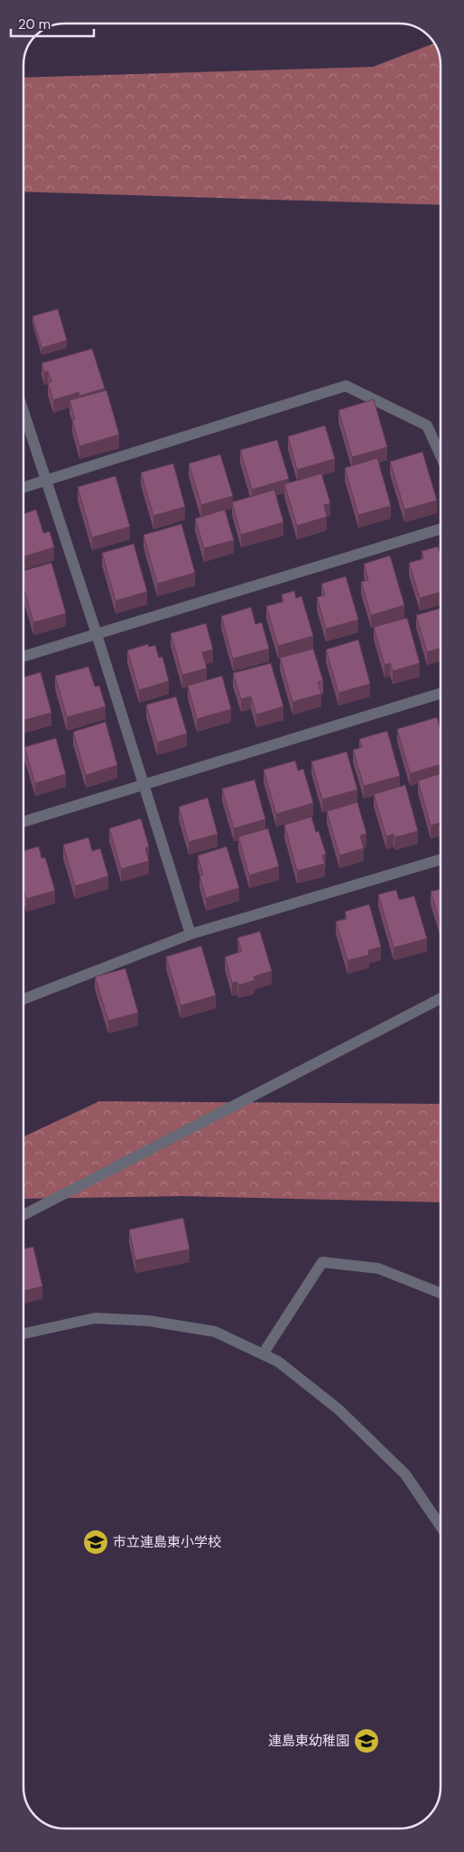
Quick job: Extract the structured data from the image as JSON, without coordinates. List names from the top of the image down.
{
  "places": {
    "school or university": ["市立連島東小学校", "連島東幼稚園"]
  },
  "scale_bar": "20 m"
}
